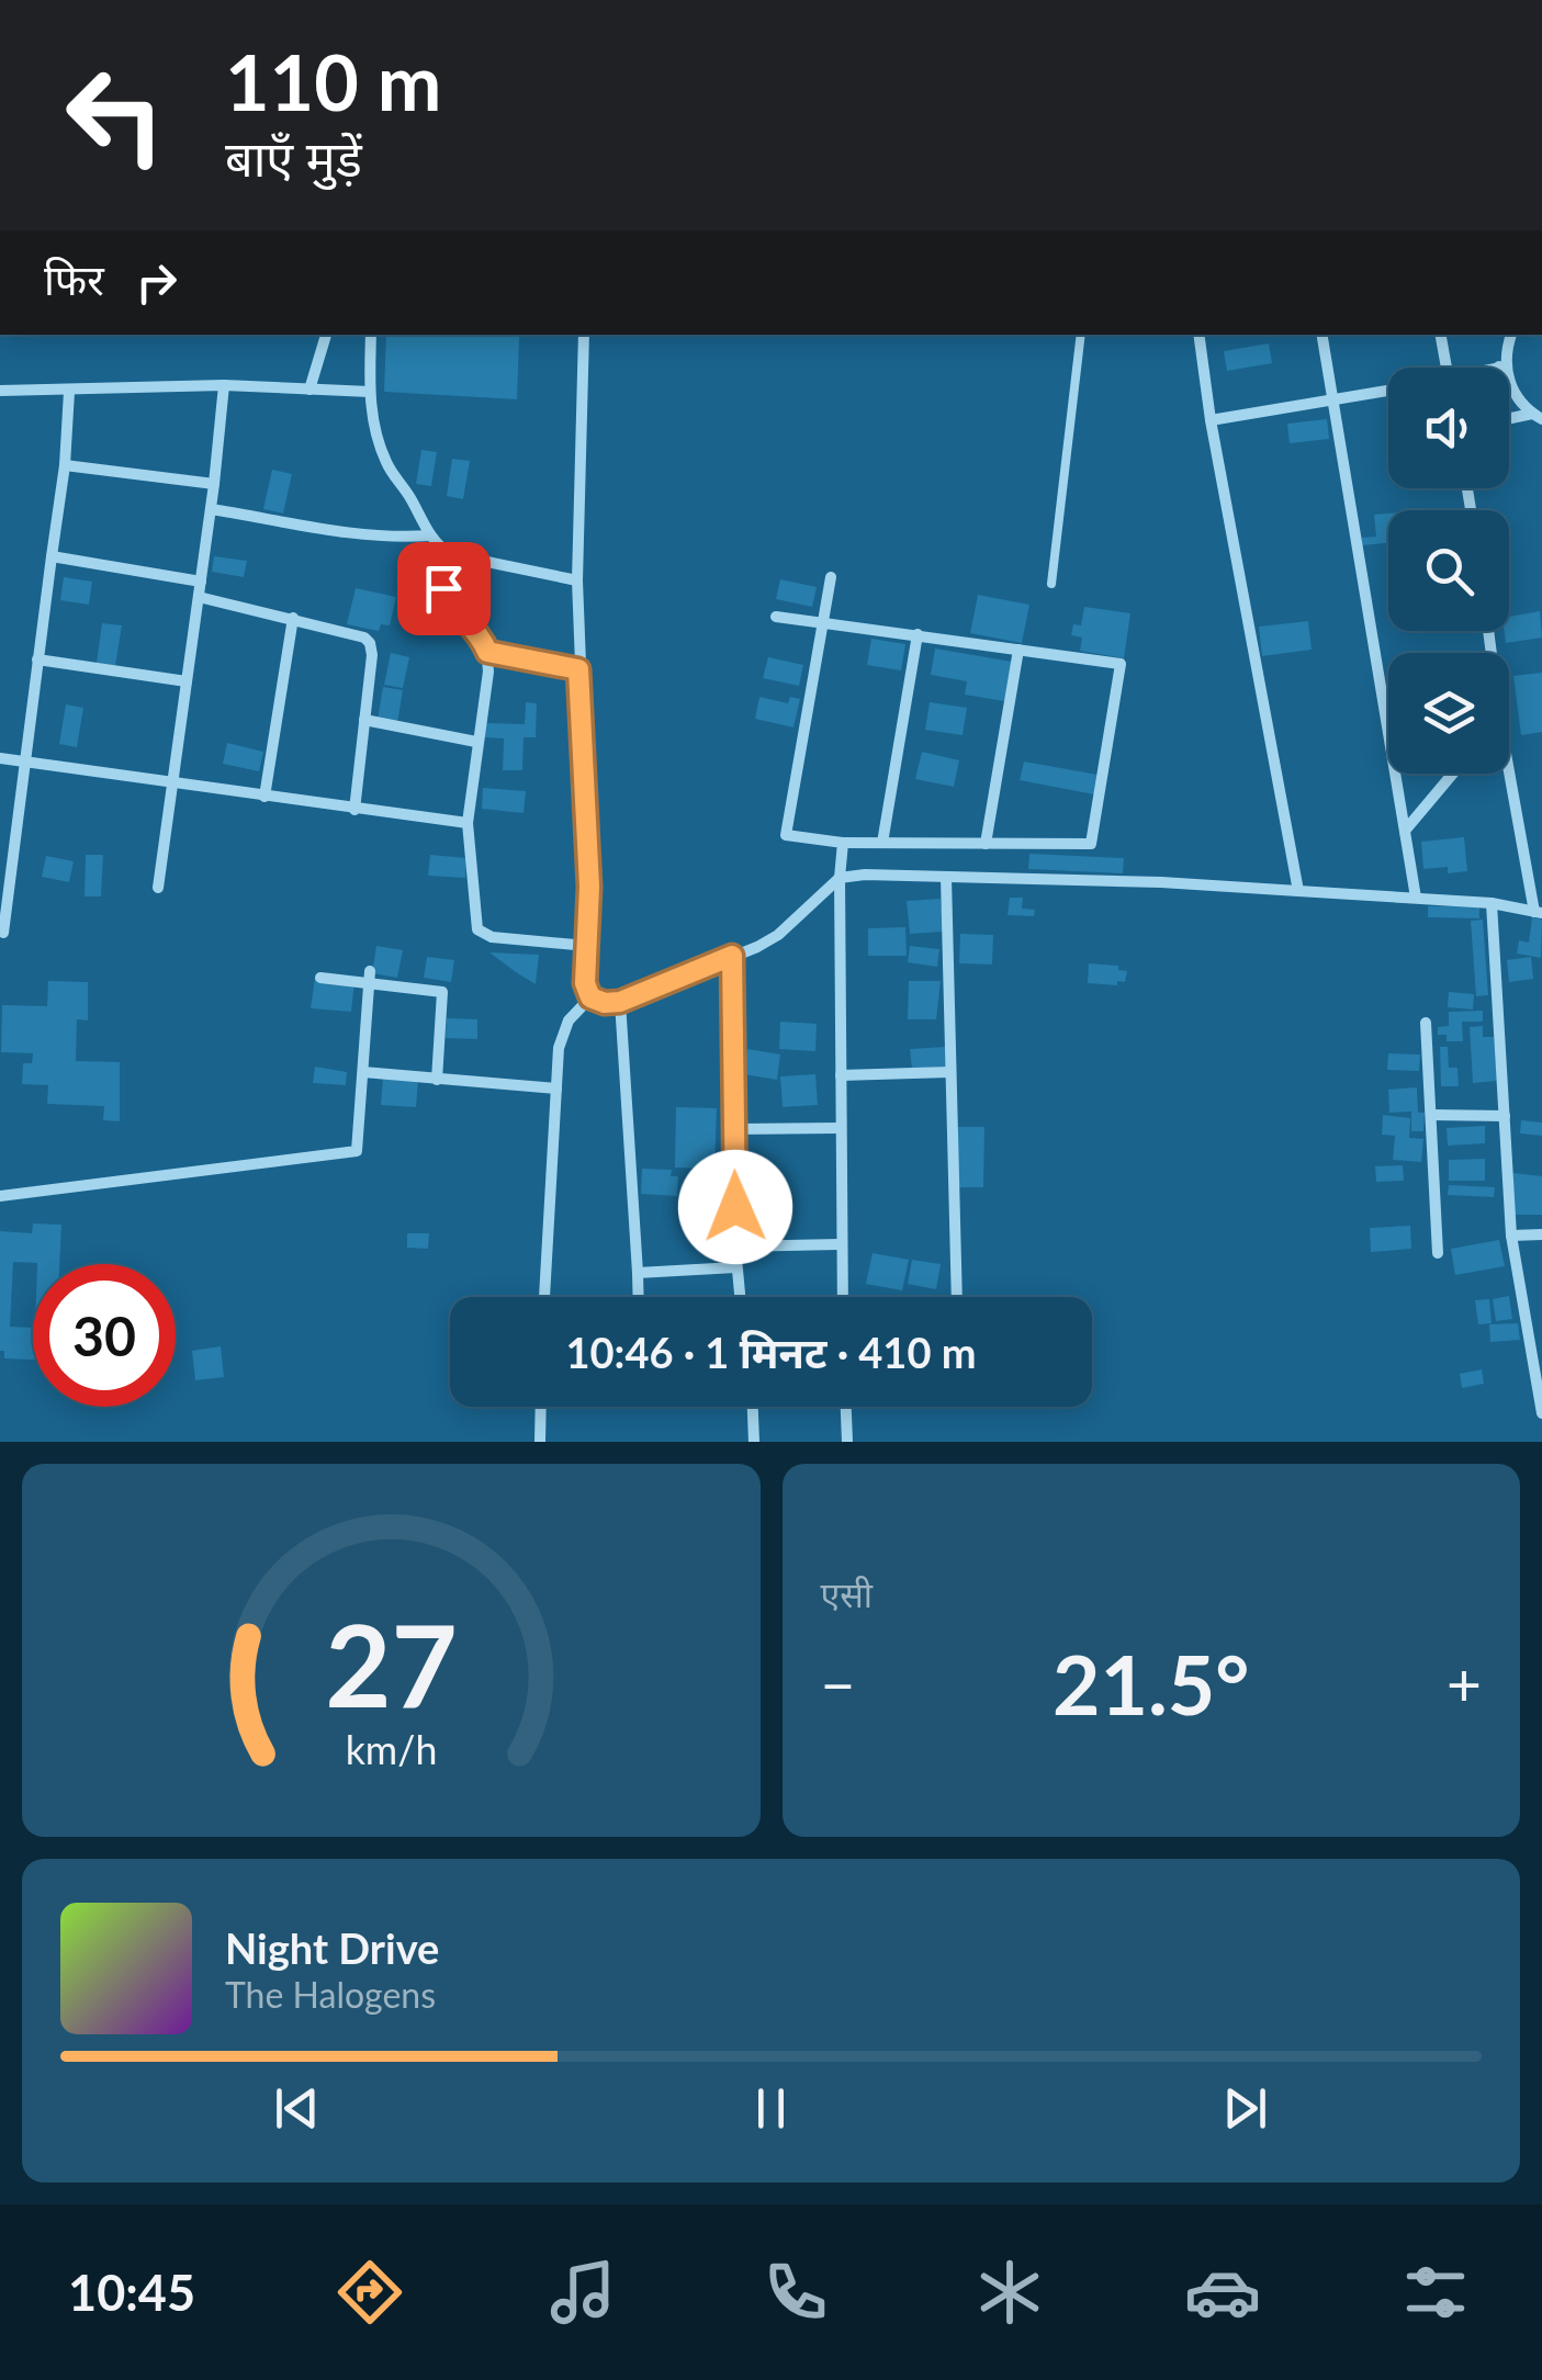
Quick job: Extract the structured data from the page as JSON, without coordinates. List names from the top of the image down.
{
  "page": {
    "turn": ["110 m", "बाएँ मुड़ें"],
    "then": "फिर",
    "limit": "30",
    "trip": "10:46 · 1 मिनट · 410 m",
    "tile": "एसी",
    "heat": ["−", "21.5°", "+"],
    "song": ["Night Drive", "The Halogens"],
    "tabs": "10:45",
    "gauge": ["27", "km/h"]
  }
}
